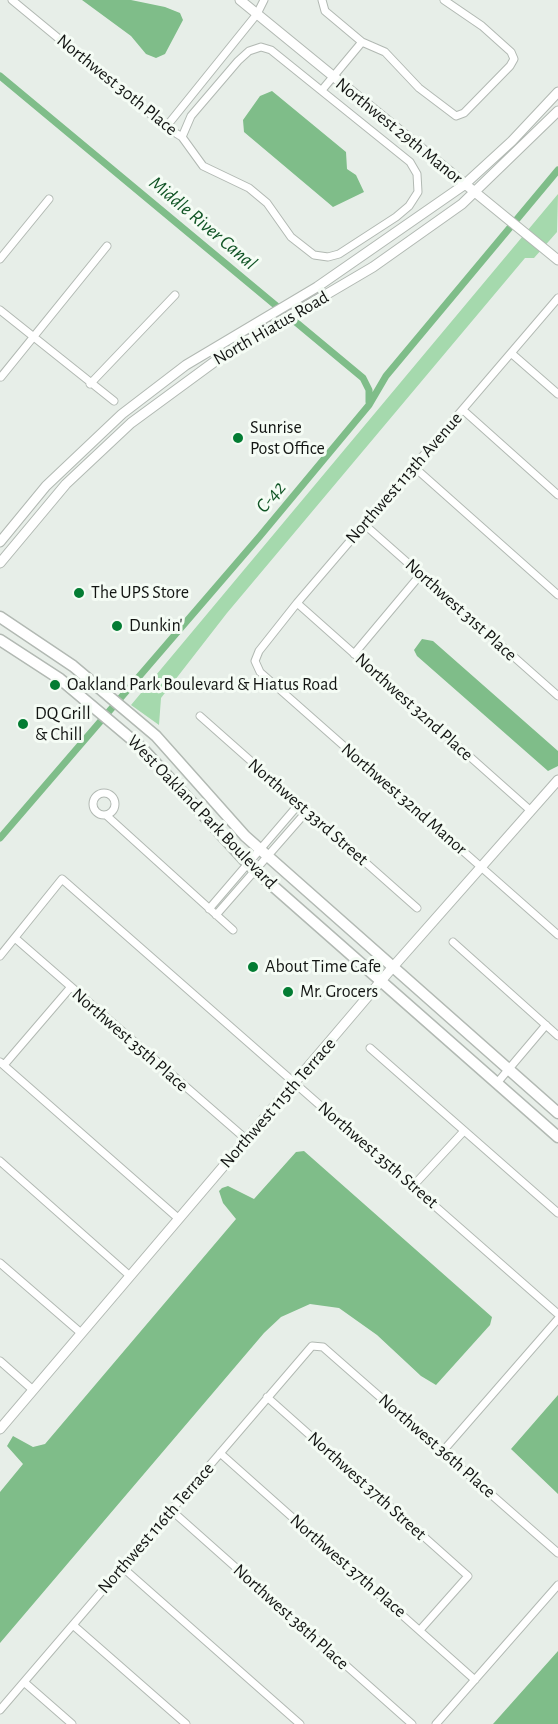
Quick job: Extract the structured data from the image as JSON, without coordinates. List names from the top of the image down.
{
  "streets": {
    "main road": [
      "Northwest 29th Manor",
      "North Hiatus Road",
      "West Oakland Park Boulevard",
      "Northwest 115th Terrace"
    ],
    "street": [
      "Northwest 30th Place",
      "Northwest 113th Avenue",
      "Northwest 31st Place",
      "Northwest 32nd Place",
      "Northwest 32nd Manor",
      "Northwest 33rd Street",
      "Northwest 35th Place",
      "Northwest 35th Street",
      "Northwest 36th Place",
      "Northwest 37th Street",
      "Northwest 116th Terrace",
      "Northwest 37th Place",
      "Northwest 38th Place"
    ]
  },
  "crossings": [
    ["Northwest 30th Place", "Northwest 29th Manor"],
    ["Northwest 29th Manor", "North Hiatus Road"],
    ["Northwest 113th Avenue", "Northwest 31st Place"],
    ["Northwest 113th Avenue", "Northwest 32nd Place"],
    ["Northwest 113th Avenue", "Northwest 32nd Manor"],
    ["Northwest 32nd Place", "Northwest 115th Terrace"],
    ["Northwest 32nd Manor", "Northwest 115th Terrace"],
    ["West Oakland Park Boulevard", "Northwest 115th Terrace"],
    ["Northwest 35th Place", "Northwest 115th Terrace"],
    ["Northwest 35th Place", "Northwest 35th Street"],
    ["Northwest 115th Terrace", "Northwest 35th Street"],
    ["Northwest 36th Place", "Northwest 116th Terrace"],
    ["Northwest 37th Street", "Northwest 116th Terrace"],
    ["Northwest 37th Street", "Northwest 37th Place"],
    ["Northwest 116th Terrace", "Northwest 37th Place"],
    ["Northwest 116th Terrace", "Northwest 38th Place"]
  ],
  "water": ["Middle River Canal", "C-42"],
  "places": [
    "Sunrise Post Office",
    "The UPS Store",
    "Dunkin'",
    "Oakland Park Boulevard & Hiatus Road",
    "DQ Grill & Chill",
    "About Time Cafe",
    "Mr. Grocers"
  ]
}
